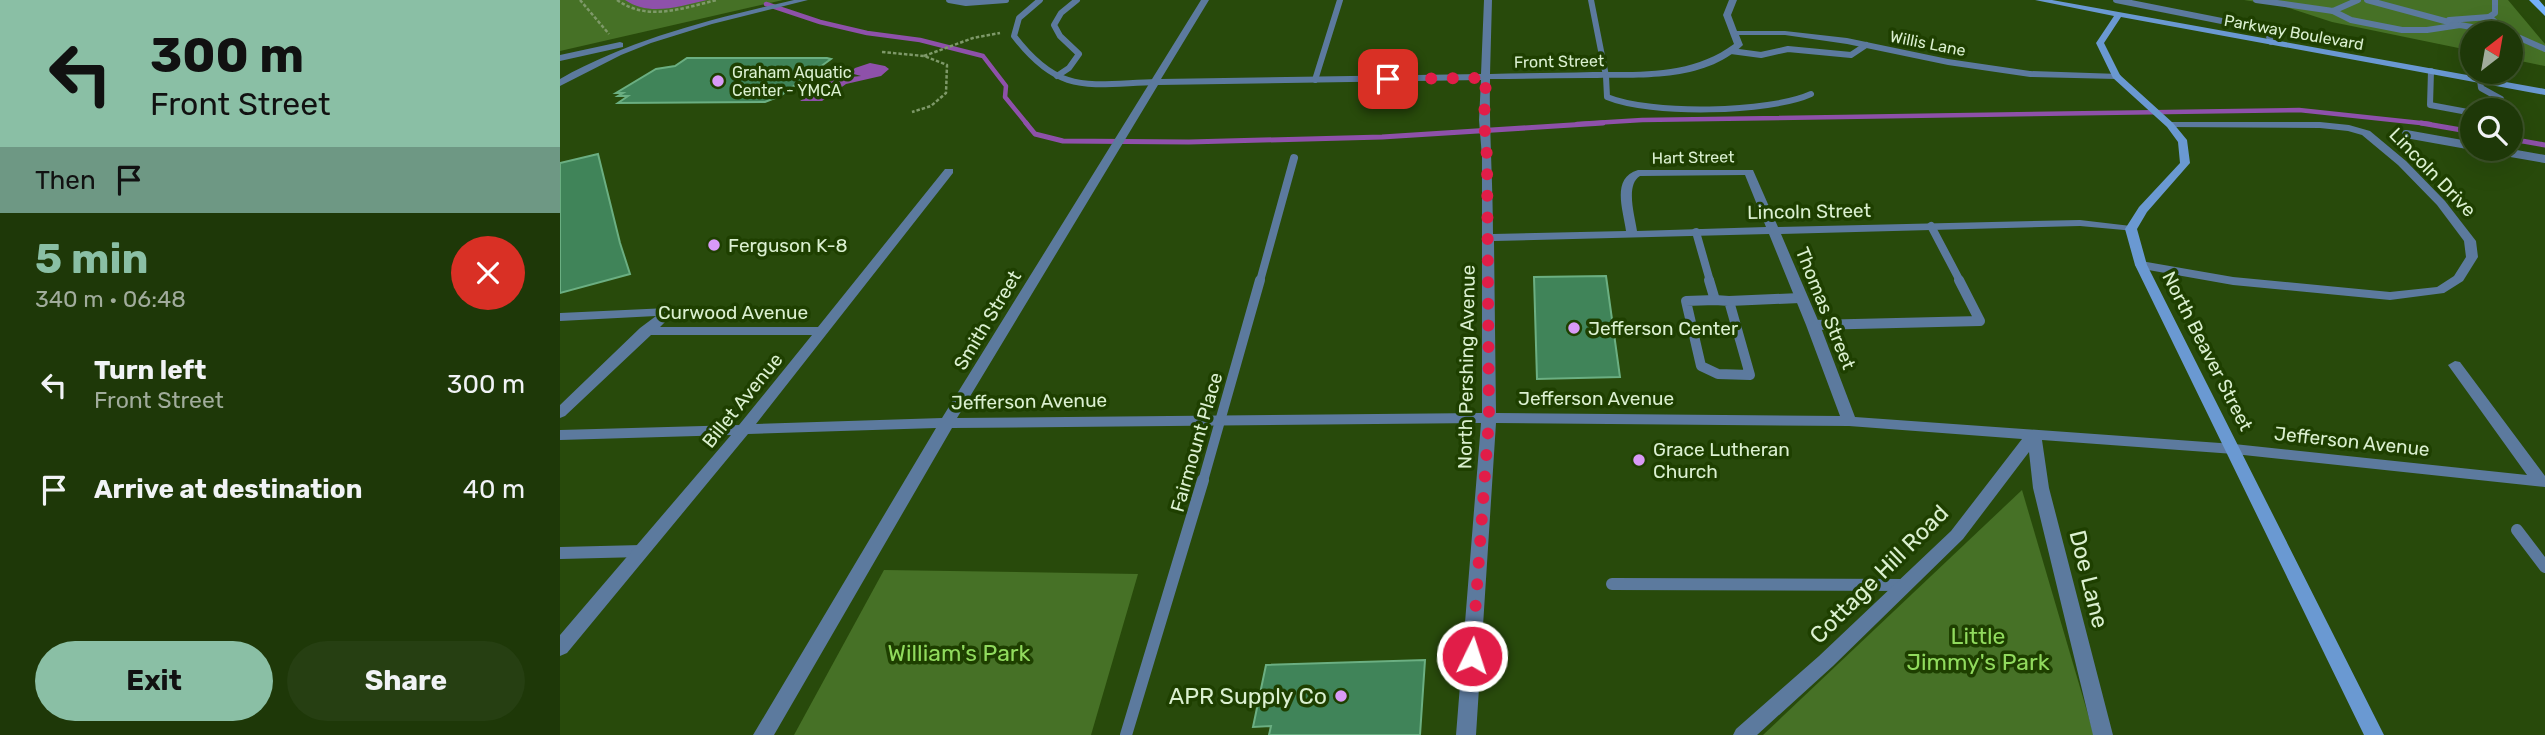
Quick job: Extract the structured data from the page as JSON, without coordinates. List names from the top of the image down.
{
  "streets": {
    "street": [
      "Parkway Boulevard",
      "Willis Lane",
      "Front Street",
      "Hart Street",
      "Lincoln Drive",
      "Lincoln Street",
      "Thomas Street",
      "Curwood Avenue",
      "Smith Street",
      "North Beaver Street",
      "North Pershing Avenue",
      "Jefferson Avenue",
      "Billet Avenue",
      "Cottage Hill Road",
      "Doe Lane"
    ],
    "lane": ["Fairmount Place"]
  },
  "crossings": [
    ["Front Street", "Smith Street"],
    ["Front Street", "North Pershing Avenue"],
    ["Hart Street", "Lincoln Street"],
    ["Hart Street", "Thomas Street"],
    ["Lincoln Drive", "North Beaver Street"],
    ["Lincoln Street", "Thomas Street"],
    ["Lincoln Street", "North Beaver Street"],
    ["Lincoln Street", "North Pershing Avenue"],
    ["Thomas Street", "Jefferson Avenue"],
    ["Curwood Avenue", "Billet Avenue"],
    ["Smith Street", "Jefferson Avenue"],
    ["North Beaver Street", "Jefferson Avenue"],
    ["North Pershing Avenue", "Jefferson Avenue"],
    ["Jefferson Avenue", "Billet Avenue"],
    ["Jefferson Avenue", "Fairmount Place"],
    ["Jefferson Avenue", "Cottage Hill Road"],
    ["Jefferson Avenue", "Doe Lane"],
    ["Cottage Hill Road", "Doe Lane"]
  ],
  "parks": ["Little Jimmy's Park", "William's Park"],
  "places": [
    "Graham Aquatic Center - YMCA",
    "Ferguson K-8",
    "Jefferson Center",
    "Grace Lutheran Church",
    "APR Supply Co"
  ],
  "north": "top right",
  "page": {
    "turn": ["300 m", "Front Street"],
    "then": "Then",
    "heading": ["5 min", "340 m · 06:48"],
    "list": [
      {
        "name": "Turn left",
        "note": "Front Street",
        "value": "300 m"
      },
      {
        "name": "Arrive at destination",
        "value": "40 m"
      }
    ],
    "buttons": ["Exit", "Share"]
  }
}
